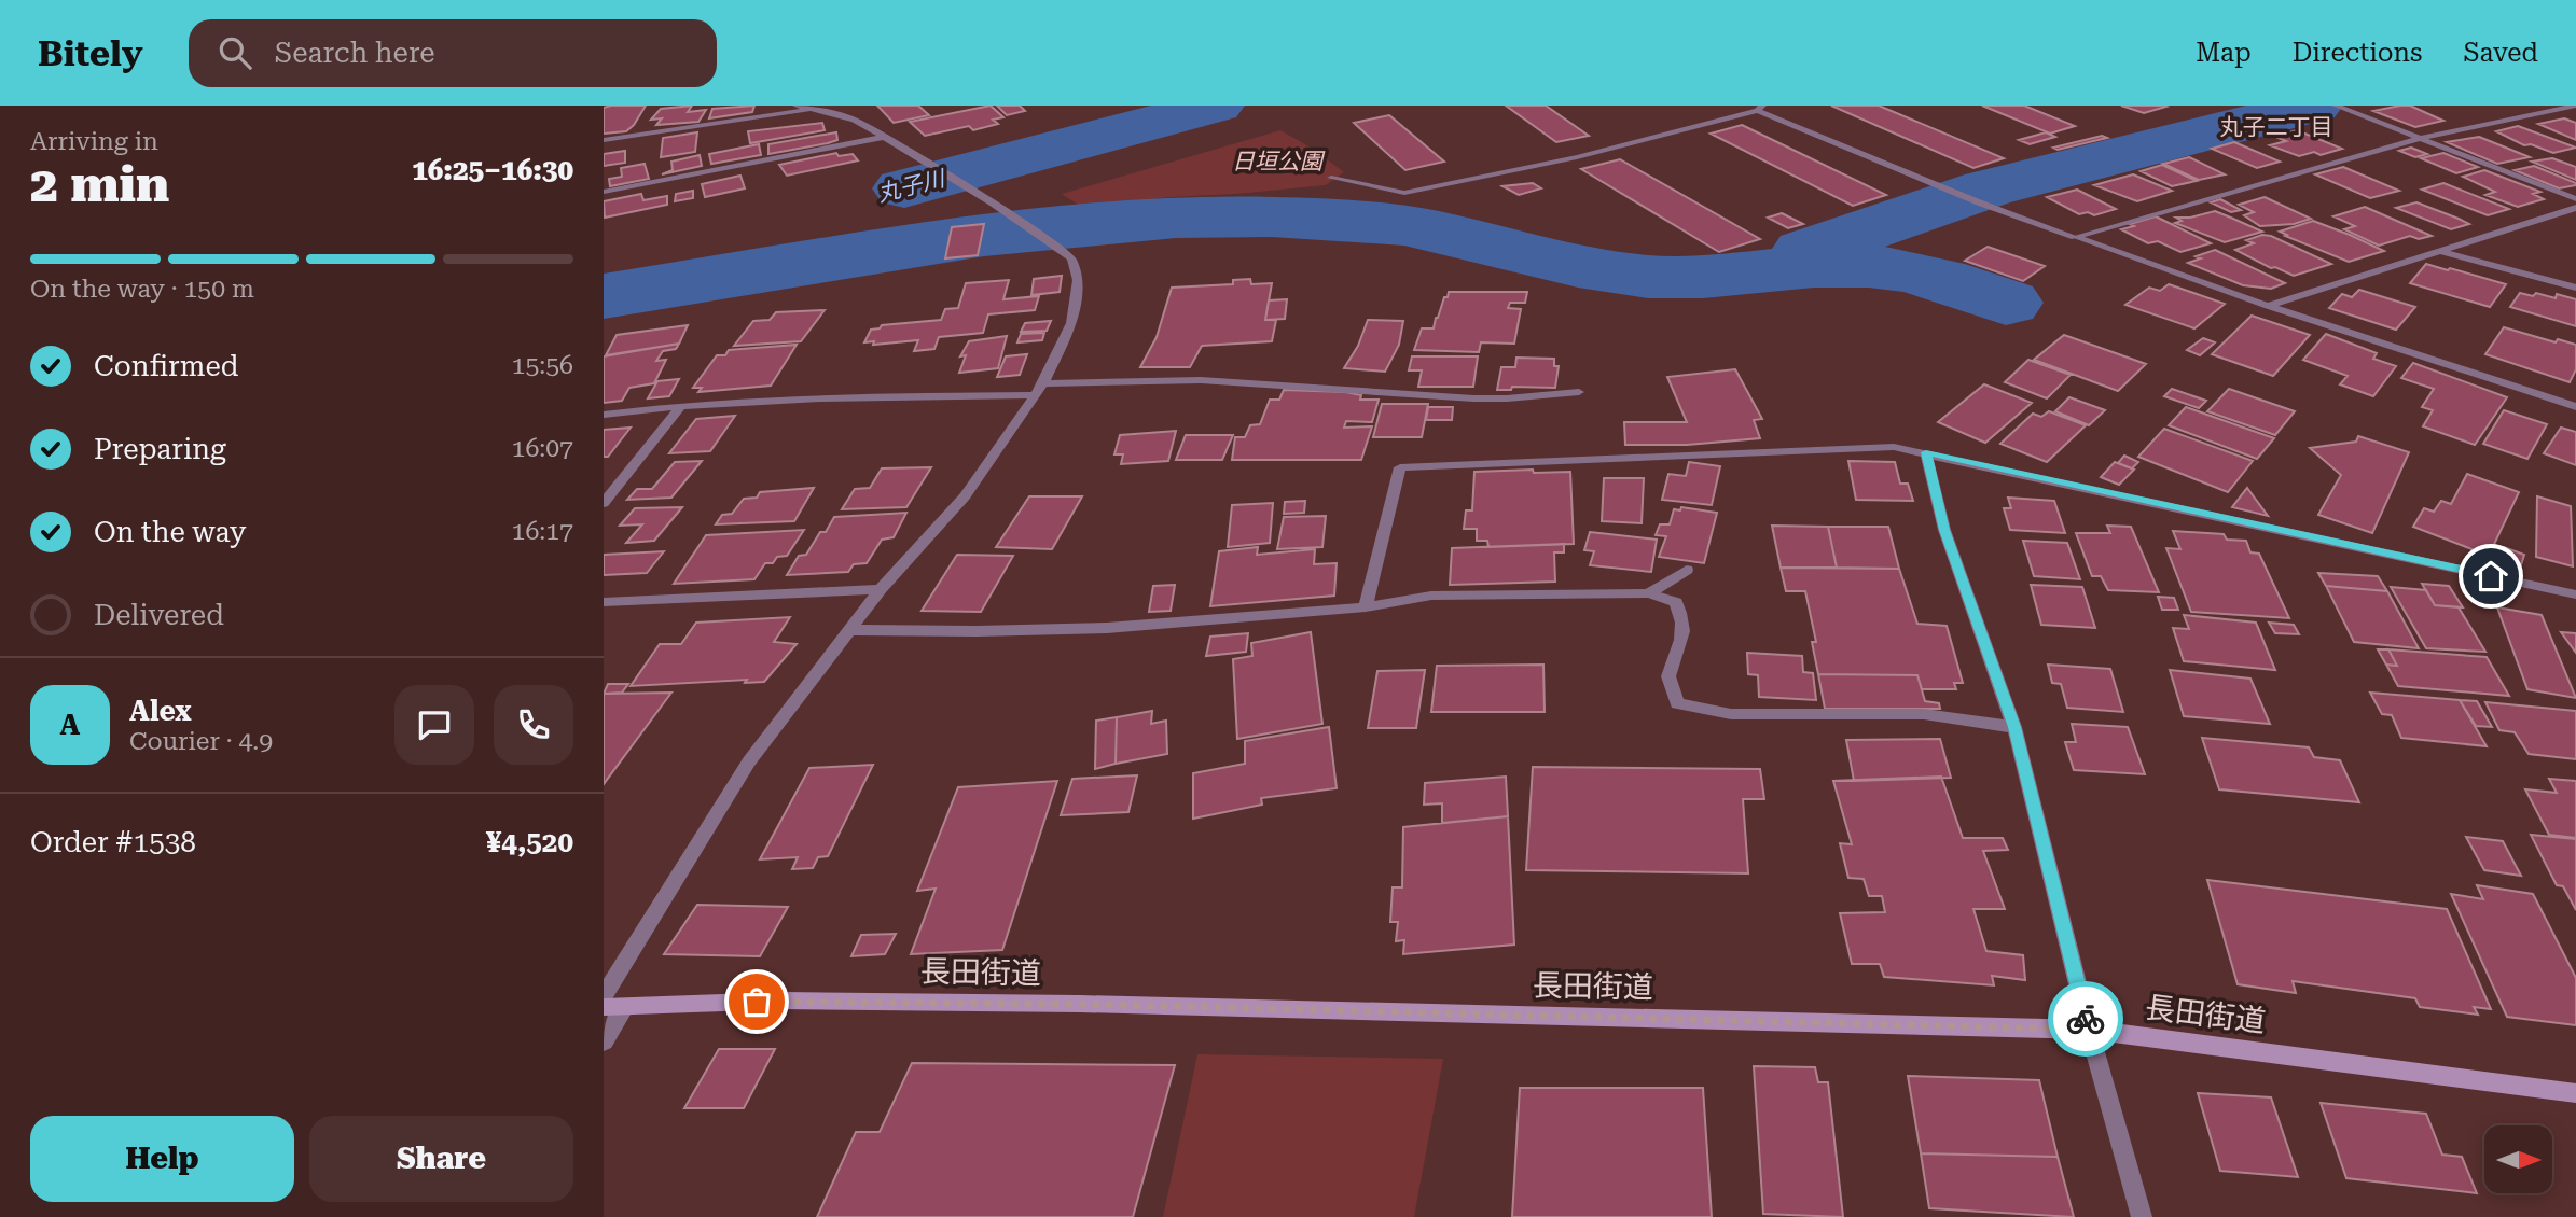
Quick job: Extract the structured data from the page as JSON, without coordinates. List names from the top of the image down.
{
  "streets": {
    "main road": ["長田街道"]
  },
  "districts": ["丸子二丁目"],
  "water": ["丸子川"],
  "parks": ["日垣公園"],
  "north": "right",
  "page": {
    "header": "Bitely",
    "search": "Search here",
    "nav": ["Map", "Directions", "Saved"],
    "heading": ["2 min", "Arriving in", "16:25–16:30"],
    "panel": [
      "Alex",
      "Courier · 4.9",
      "Order #1538",
      "¥4,520"
    ],
    "bar": "On the way · 150 m",
    "list": [
      ["Confirmed", "15:56"],
      ["Preparing", "16:07"],
      ["On the way", "16:17"],
      "Delivered"
    ],
    "round": "A",
    "buttons": ["Help", "Share"]
  }
}
